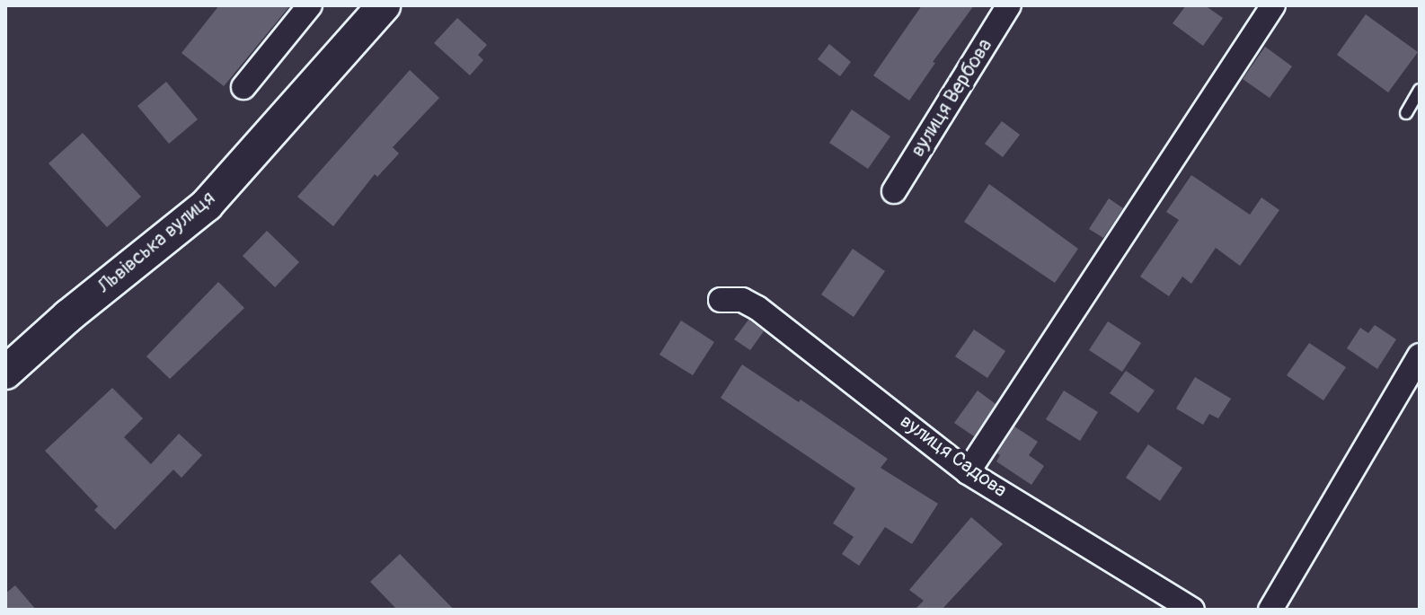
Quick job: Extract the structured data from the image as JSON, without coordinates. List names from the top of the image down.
{
  "streets": {
    "street": ["вулиця Вербова", "Львівська вулиця", "вулиця Садова"]
  }
}
